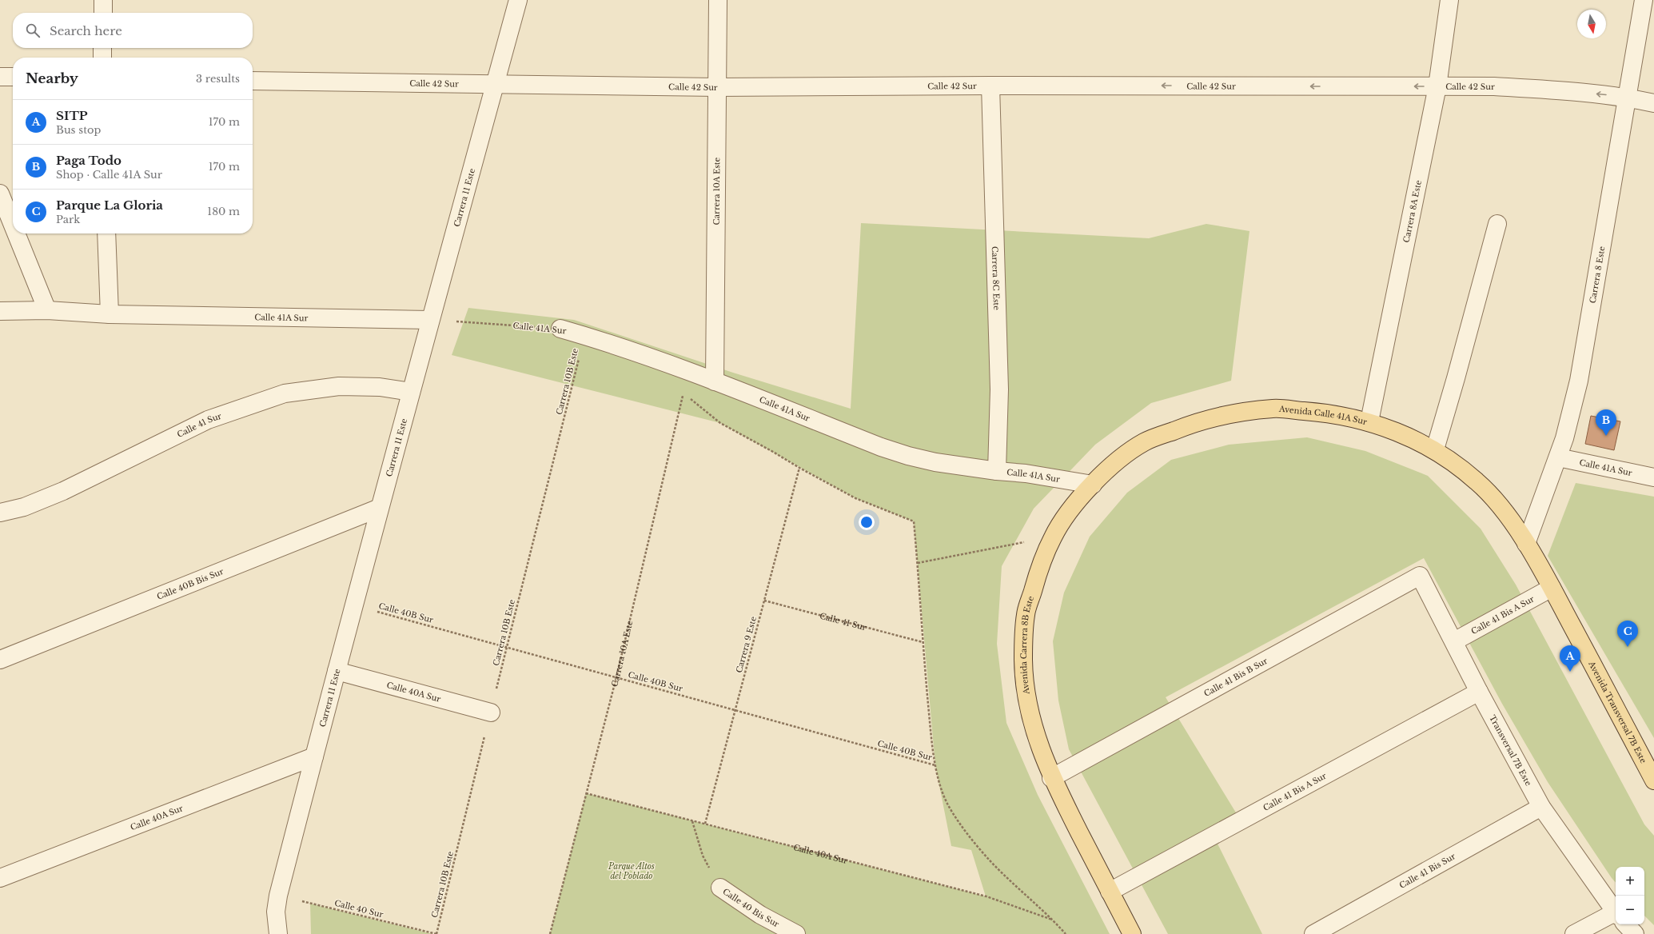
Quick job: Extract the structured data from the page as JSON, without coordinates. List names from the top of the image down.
{
  "streets": {
    "main road": ["Avenida Calle 41A Sur", "Avenida Carrera 8B Este", "Avenida Transversal 7B Este"],
    "street": [
      "Calle 42 Sur",
      "Carrera 10A Este",
      "Carrera 11 Este",
      "Carrera 8A Este",
      "Carrera 8 Este",
      "Carrera 8C Este",
      "Calle 41A Sur",
      "Calle 41 Sur",
      "Calle 40B Bis Sur",
      "Calle 41 Bis A Sur",
      "Calle 41 Bis B Sur",
      "Calle 40A Sur",
      "Transversal 7B Este",
      "Calle 41 Bis Sur",
      "Calle 40 Bis Sur"
    ],
    "path": [
      "Carrera 10B Este",
      "Calle 40B Sur",
      "Carrera 9 Este",
      "Calle 40 Sur"
    ]
  },
  "crossings": [
    ["Calle 42 Sur", "Carrera 10A Este"],
    ["Calle 42 Sur", "Carrera 11 Este"],
    ["Calle 42 Sur", "Carrera 8A Este"],
    ["Calle 42 Sur", "Carrera 8 Este"],
    ["Calle 42 Sur", "Carrera 8C Este"],
    ["Carrera 10A Este", "Calle 41A Sur"],
    ["Carrera 10A Este", "Calle 40B Sur"],
    ["Carrera 10A Este", "Carrera 9 Este"],
    ["Carrera 10A Este", "Calle 40A Sur"],
    ["Carrera 11 Este", "Calle 41A Sur"],
    ["Carrera 11 Este", "Calle 41 Sur"],
    ["Carrera 11 Este", "Calle 40B Bis Sur"],
    ["Carrera 11 Este", "Calle 40B Sur"],
    ["Carrera 11 Este", "Calle 40A Sur"],
    ["Carrera 11 Este", "Calle 40 Sur"],
    ["Carrera 8A Este", "Avenida Calle 41A Sur"],
    ["Carrera 8 Este", "Calle 41A Sur"],
    ["Carrera 8 Este", "Avenida Calle 41A Sur"],
    ["Carrera 8 Este", "Avenida Transversal 7B Este"],
    ["Carrera 8C Este", "Calle 41A Sur"],
    ["Calle 41A Sur", "Carrera 10B Este"],
    ["Calle 41A Sur", "Avenida Calle 41A Sur"],
    ["Calle 41A Sur", "Avenida Carrera 8B Este"],
    ["Carrera 10B Este", "Calle 40B Sur"],
    ["Carrera 10B Este", "Calle 40A Sur"],
    ["Carrera 10B Este", "Calle 40 Sur"],
    ["Avenida Calle 41A Sur", "Avenida Carrera 8B Este"],
    ["Avenida Calle 41A Sur", "Avenida Transversal 7B Este"],
    ["Calle 41 Sur", "Carrera 9 Este"],
    ["Calle 40B Sur", "Carrera 9 Este"],
    ["Calle 41 Bis A Sur", "Avenida Carrera 8B Este"],
    ["Calle 41 Bis A Sur", "Avenida Transversal 7B Este"],
    ["Calle 41 Bis A Sur", "Transversal 7B Este"],
    ["Carrera 9 Este", "Calle 40A Sur"],
    ["Avenida Carrera 8B Este", "Calle 41 Bis B Sur"],
    ["Calle 41 Bis B Sur", "Transversal 7B Este"],
    ["Calle 40A Sur", "Calle 40 Bis Sur"],
    ["Transversal 7B Este", "Calle 41 Bis Sur"]
  ],
  "one_way": ["Calle 42 Sur"],
  "parks": ["Parque Altos del Poblado"],
  "north": "bottom",
  "page": {
    "search": "Search here",
    "heading": ["Nearby", "3 results"],
    "list": [
      {
        "mark": "A",
        "name": "SITP",
        "note": "Bus stop",
        "value": "170 m"
      },
      {
        "mark": "B",
        "name": "Paga Todo",
        "note": "Shop · Calle 41A Sur",
        "value": "170 m"
      },
      {
        "mark": "C",
        "name": "Parque La Gloria",
        "note": "Park",
        "value": "180 m"
      }
    ],
    "pins": ["B", "C", "A"],
    "map_buttons": ["+", "−"]
  }
}
